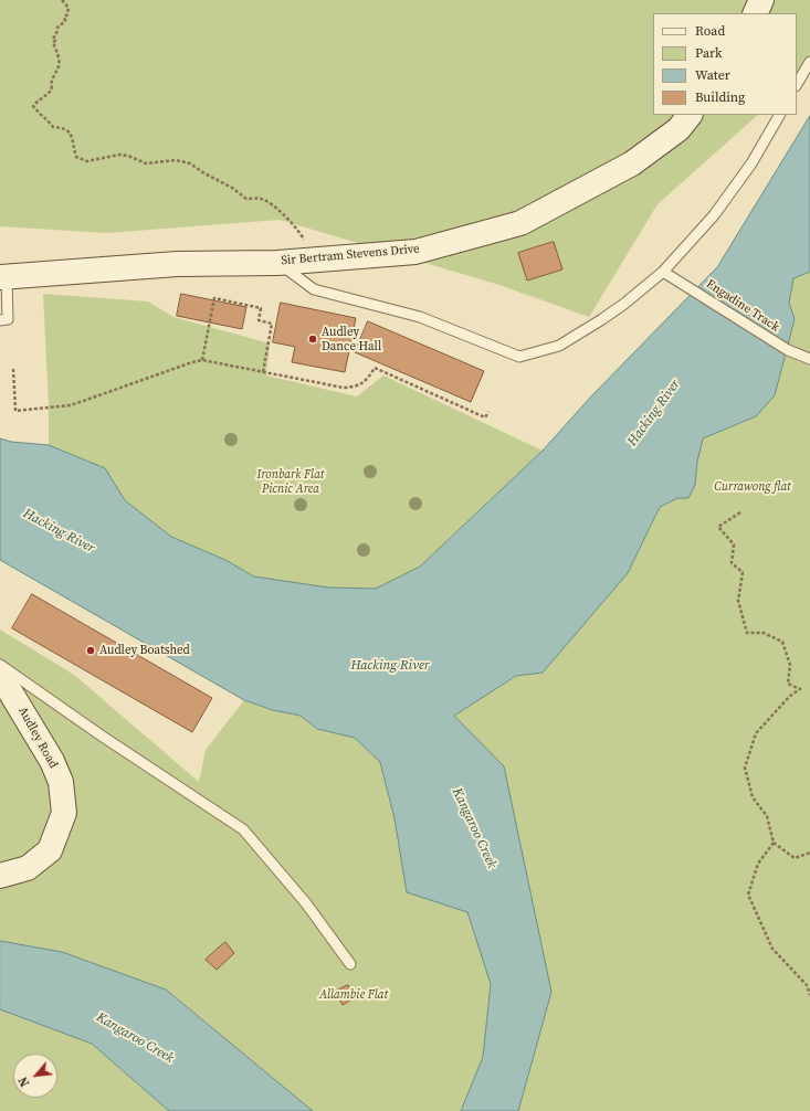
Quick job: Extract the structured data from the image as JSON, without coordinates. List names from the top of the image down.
{
  "streets": {
    "main road": ["Sir Bertram Stevens Drive", "Audley Road"],
    "lane": ["Engadine Track"]
  },
  "water": ["Hacking River", "Kangaroo Creek"],
  "parks": ["Ironbark Flat Picnic Area", "Currawong flat", "Allambie Flat"],
  "places": ["Audley Dance Hall", "Audley Boatshed"],
  "legend": [
    "Road",
    "Park",
    "Water",
    "Building"
  ],
  "north": "bottom left"
}
